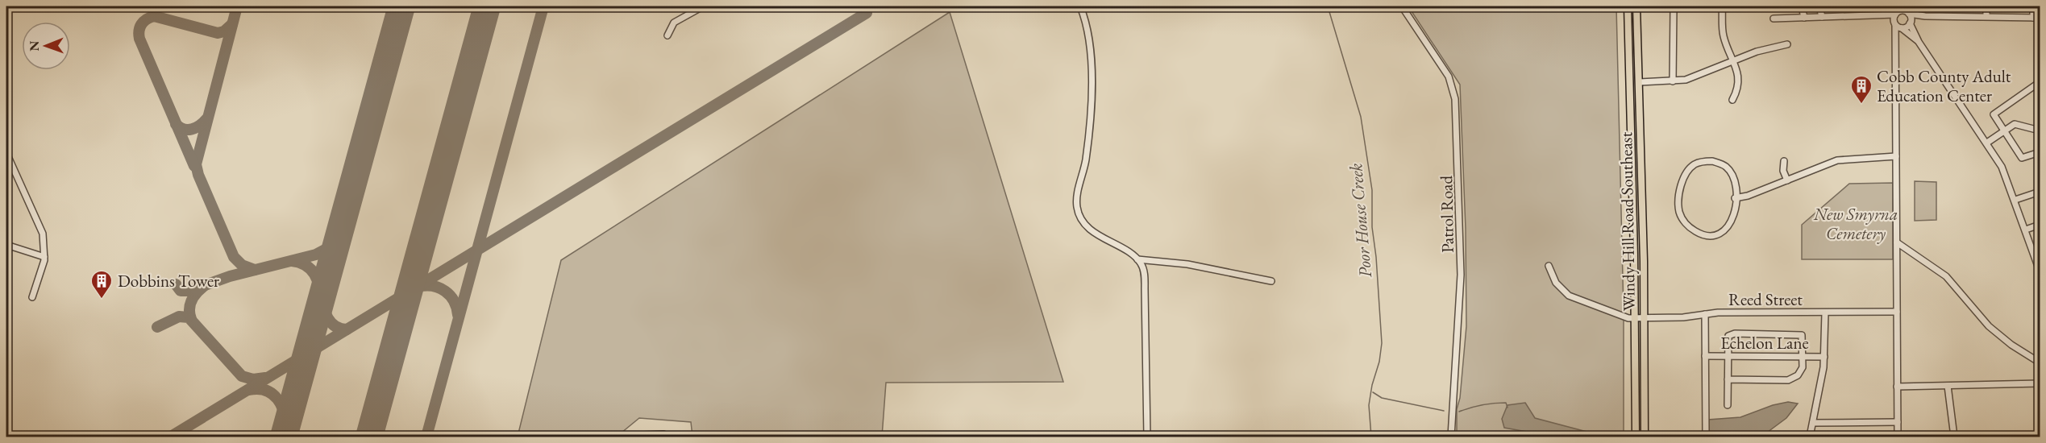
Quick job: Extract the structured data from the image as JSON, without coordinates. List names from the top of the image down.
{
  "streets": {
    "main road": ["Windy Hill Road Southeast"],
    "street": ["Patrol Road", "Reed Street", "Echelon Lane"]
  },
  "crossings": [
    ["Windy Hill Road Southeast", "Reed Street"]
  ],
  "water": ["Poor House Creek"],
  "parks": ["New Smyrna Cemetery"],
  "places": {
    "building": ["Cobb County Adult Education Center", "Dobbins Tower"]
  },
  "north": "left"
}
